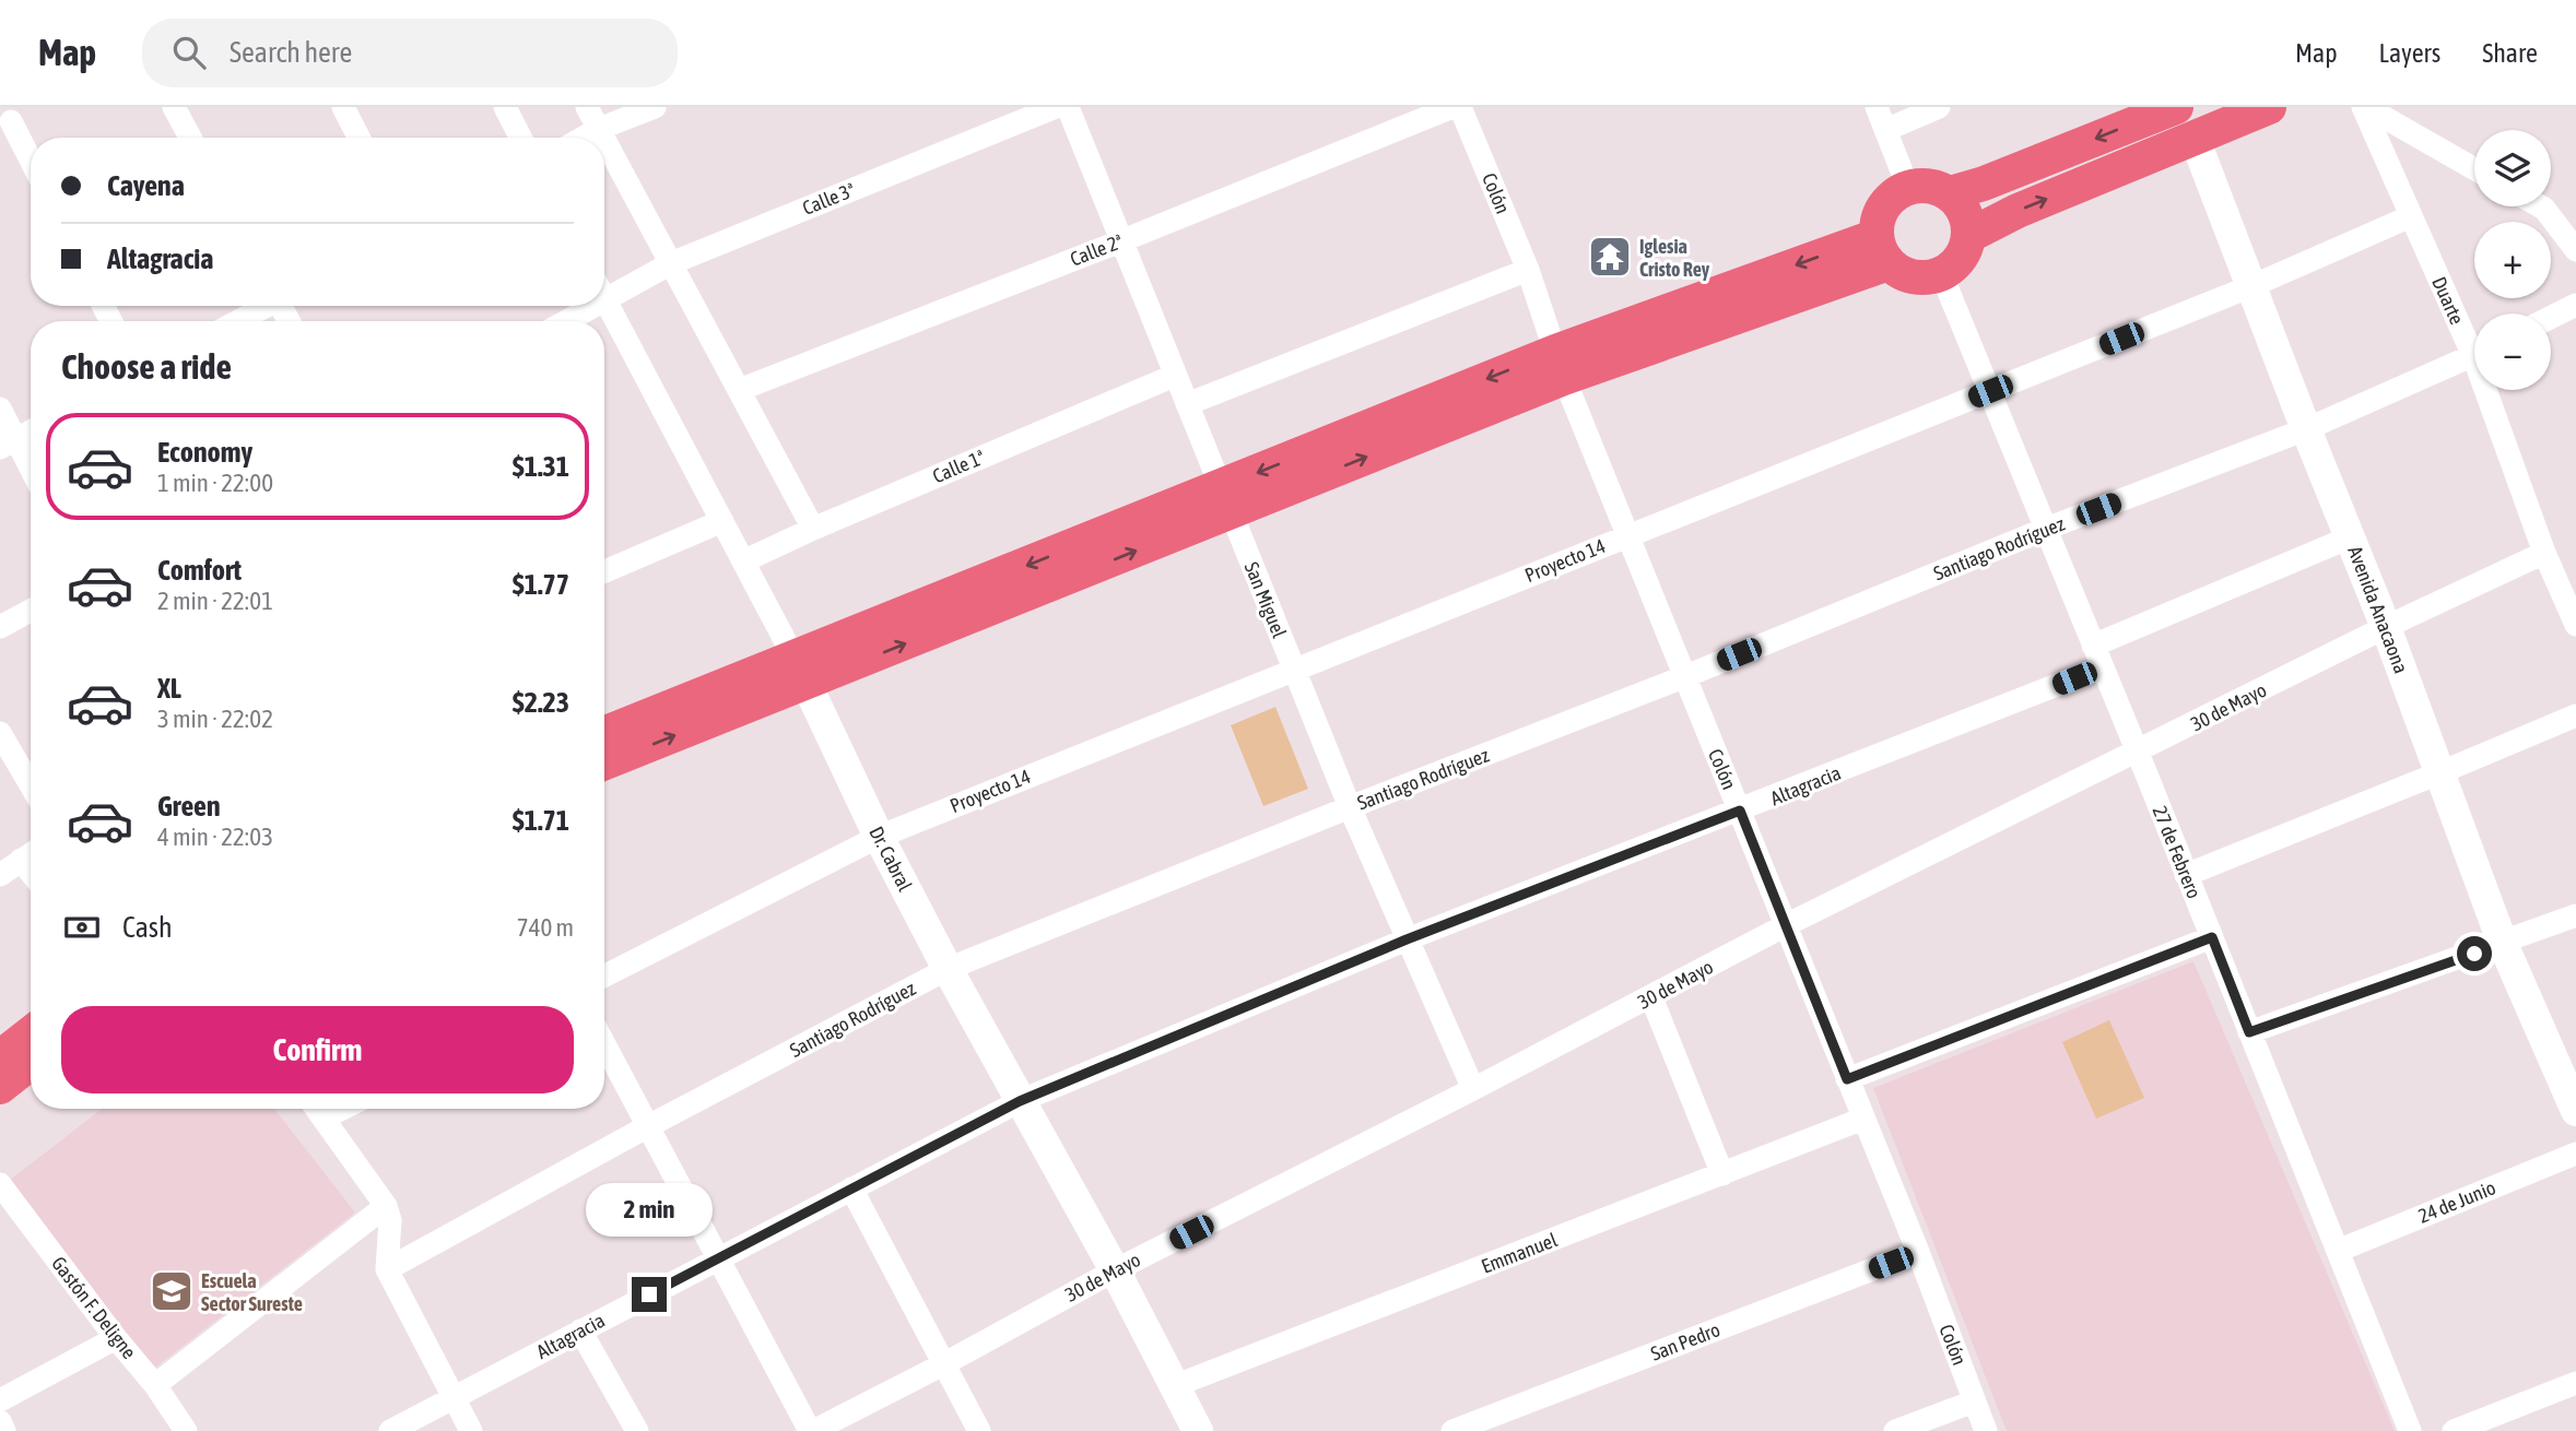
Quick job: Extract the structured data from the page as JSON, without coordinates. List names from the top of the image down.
{
  "streets": {
    "street": [
      "Colón",
      "Calle 3ª",
      "Calle 2ª",
      "Duarte",
      "Calle 1ª",
      "Santiago Rodríguez",
      "Proyecto 14",
      "San Miguel",
      "Avenida Anacaona",
      "30 de Mayo",
      "Altagracia",
      "27 de Febrero",
      "Dr. Cabral",
      "24 de Junio",
      "Emmanuel",
      "Gastón F. Deligne",
      "San Pedro"
    ]
  },
  "crossings": [
    ["Colón", "Santiago Rodríguez"],
    ["Colón", "Proyecto 14"],
    ["Colón", "30 de Mayo"],
    ["Colón", "Altagracia"],
    ["Colón", "Emmanuel"],
    ["Colón", "San Pedro"],
    ["Calle 2ª", "San Miguel"],
    ["Duarte", "Proyecto 14"],
    ["Duarte", "30 de Mayo"],
    ["Calle 1ª", "San Miguel"],
    ["Calle 1ª", "Dr. Cabral"],
    ["Santiago Rodríguez", "San Miguel"],
    ["Santiago Rodríguez", "Avenida Anacaona"],
    ["Santiago Rodríguez", "27 de Febrero"],
    ["Santiago Rodríguez", "Dr. Cabral"],
    ["Proyecto 14", "San Miguel"],
    ["Proyecto 14", "Avenida Anacaona"],
    ["Proyecto 14", "27 de Febrero"],
    ["Proyecto 14", "Dr. Cabral"],
    ["San Miguel", "30 de Mayo"],
    ["San Miguel", "Altagracia"],
    ["Avenida Anacaona", "30 de Mayo"],
    ["30 de Mayo", "27 de Febrero"],
    ["30 de Mayo", "Dr. Cabral"],
    ["Altagracia", "27 de Febrero"],
    ["Altagracia", "Dr. Cabral"],
    ["27 de Febrero", "24 de Junio"],
    ["Dr. Cabral", "Emmanuel"]
  ],
  "places": {
    "temple": ["Iglesia Cristo Rey"],
    "school or university": ["Escuela Sector Sureste"]
  },
  "page": {
    "header": "Map",
    "search": "Search here",
    "nav": ["Map", "Layers", "Share"],
    "map_buttons": ["+", "−"],
    "banner": ["Cayena", "Altagracia"],
    "heading": "Choose a ride",
    "list": [
      {
        "name": "Economy",
        "note": "1 min · 22:00",
        "value": "$1.31"
      },
      {
        "name": "Comfort",
        "note": "2 min · 22:01",
        "value": "$1.77"
      },
      {
        "name": "XL",
        "note": "3 min · 22:02",
        "value": "$2.23"
      },
      {
        "name": "Green",
        "note": "4 min · 22:03",
        "value": "$1.71"
      }
    ],
    "pay": ["Cash", "740 m"],
    "buttons": "Confirm",
    "bubble": "2 min"
  }
}
